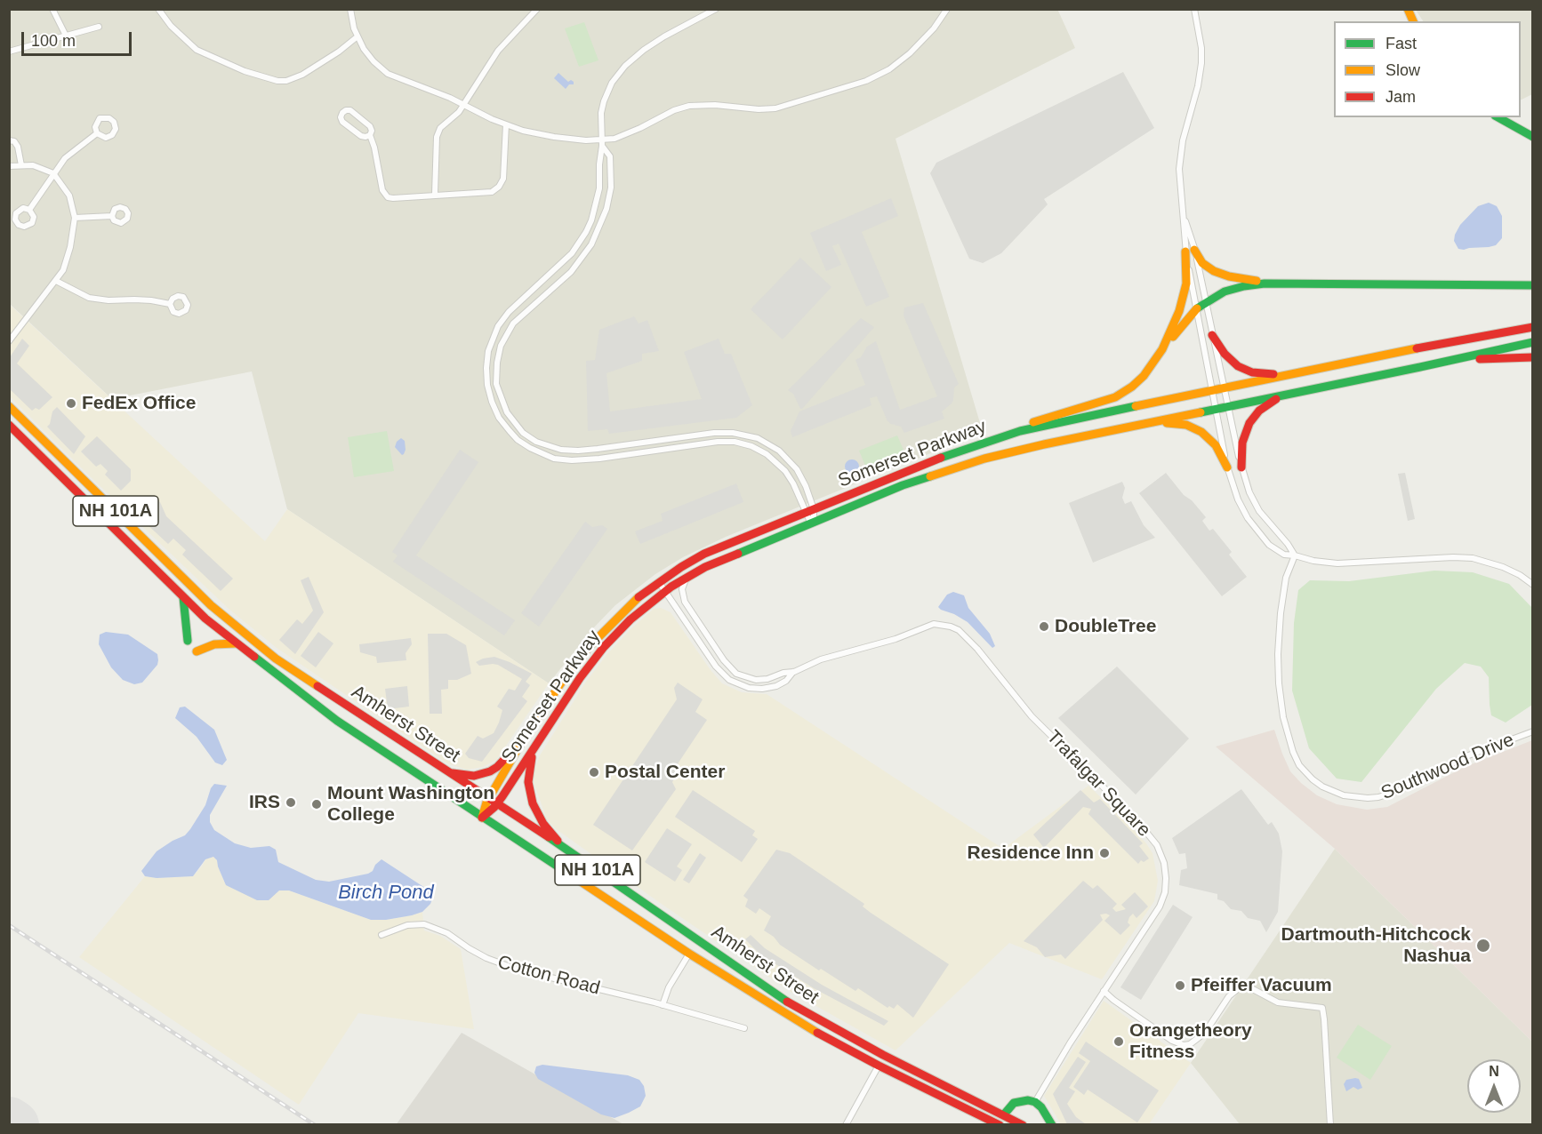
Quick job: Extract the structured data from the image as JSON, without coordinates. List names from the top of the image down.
{
  "streets": {
    "main road": ["Somerset Parkway", "NH 101A", "Amherst Street"],
    "street": ["Southwood Drive", "Trafalgar Square", "Cotton Road"]
  },
  "crossings": [
    ["Somerset Parkway", "Amherst Street"],
    ["Somerset Parkway", "Trafalgar Square"]
  ],
  "water": ["Birch Pond"],
  "places": [
    "FedEx Office",
    "DoubleTree",
    "Postal Center",
    "IRS",
    "Mount Washington College",
    "Residence Inn",
    "Dartmouth-Hitchcock Nashua",
    "Pfeiffer Vacuum",
    "Orangetheory Fitness"
  ],
  "legend": ["Fast", "Slow", "Jam"],
  "scale_bar": "100 m",
  "north": "top"
}
